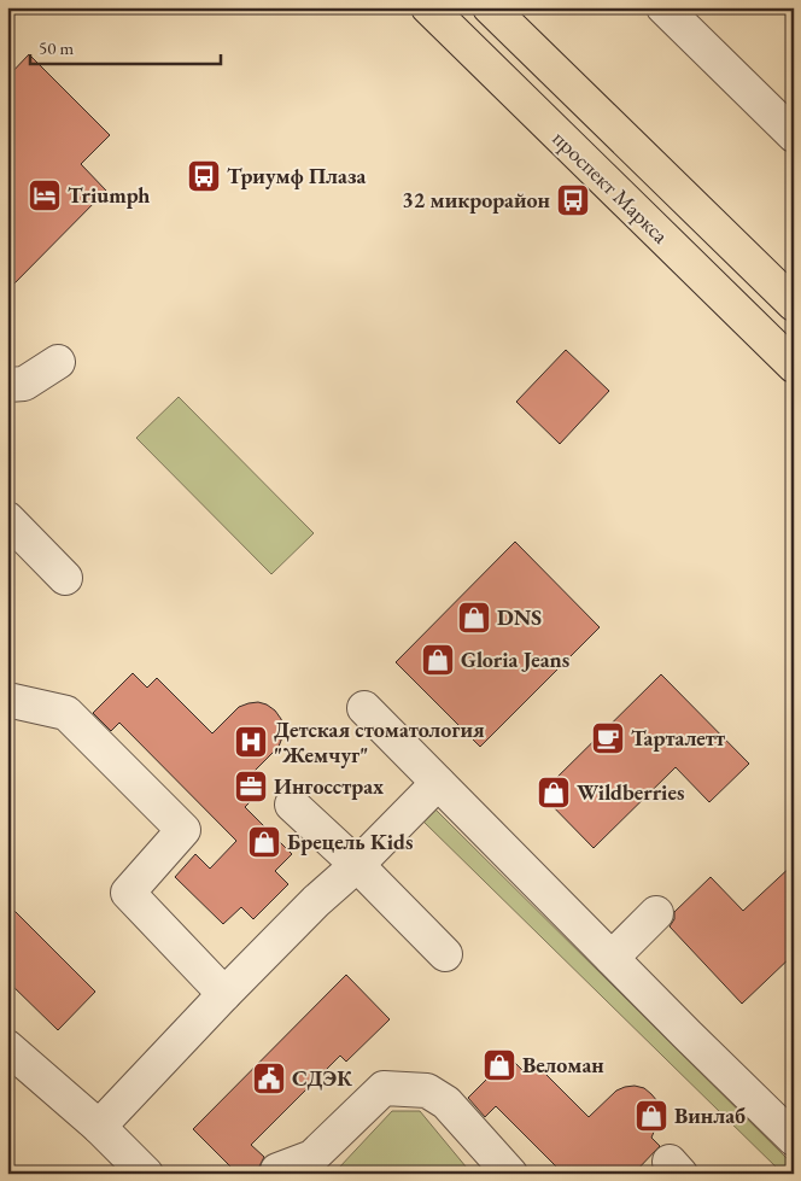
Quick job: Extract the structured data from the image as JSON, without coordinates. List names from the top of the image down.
{
  "streets": {
    "main road": ["проспект Маркса"]
  },
  "places": {
    "bus stop": ["Триумф Плаза", "32 микрорайон"],
    "hotel": ["Triumph"],
    "shop": [
      "DNS",
      "Gloria Jeans",
      "Wildberries",
      "Брецель Kids",
      "Веломан",
      "Винлаб"
    ],
    "cafe": ["Тарталетт"],
    "hospital": ["Детская стоматология \"Жемчуг\""],
    "office": ["Ингосстрах"],
    "public building": ["СДЭК"]
  },
  "scale_bar": "50 m"
}
